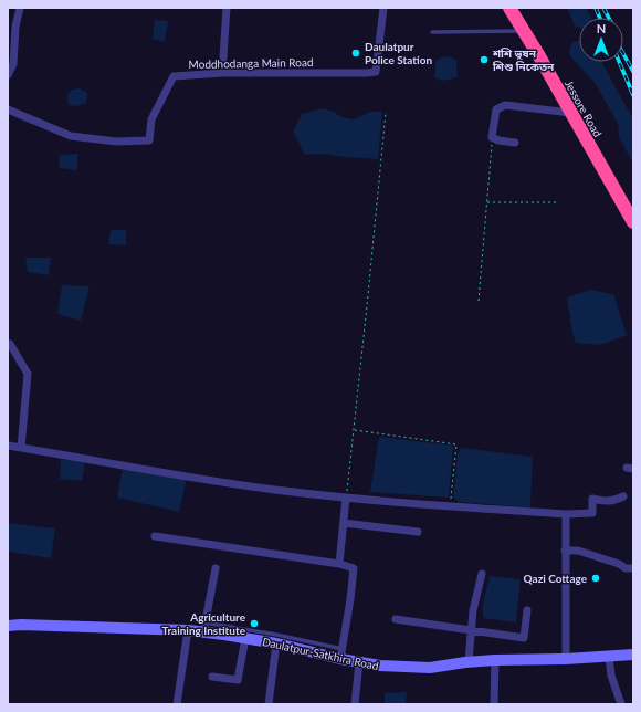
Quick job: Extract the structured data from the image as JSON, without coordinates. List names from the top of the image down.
{
  "streets": {
    "highway": ["Jessore Road"],
    "main road": ["Daulatpur-Satkhira Road"],
    "street": ["Moddhodanga Main Road"]
  },
  "places": [
    "Daulatpur Police Station",
    "শশি ভূষন শিশু নিকেতন",
    "Qazi Cottage",
    "Agriculture Training Institute"
  ],
  "north": "top"
}
